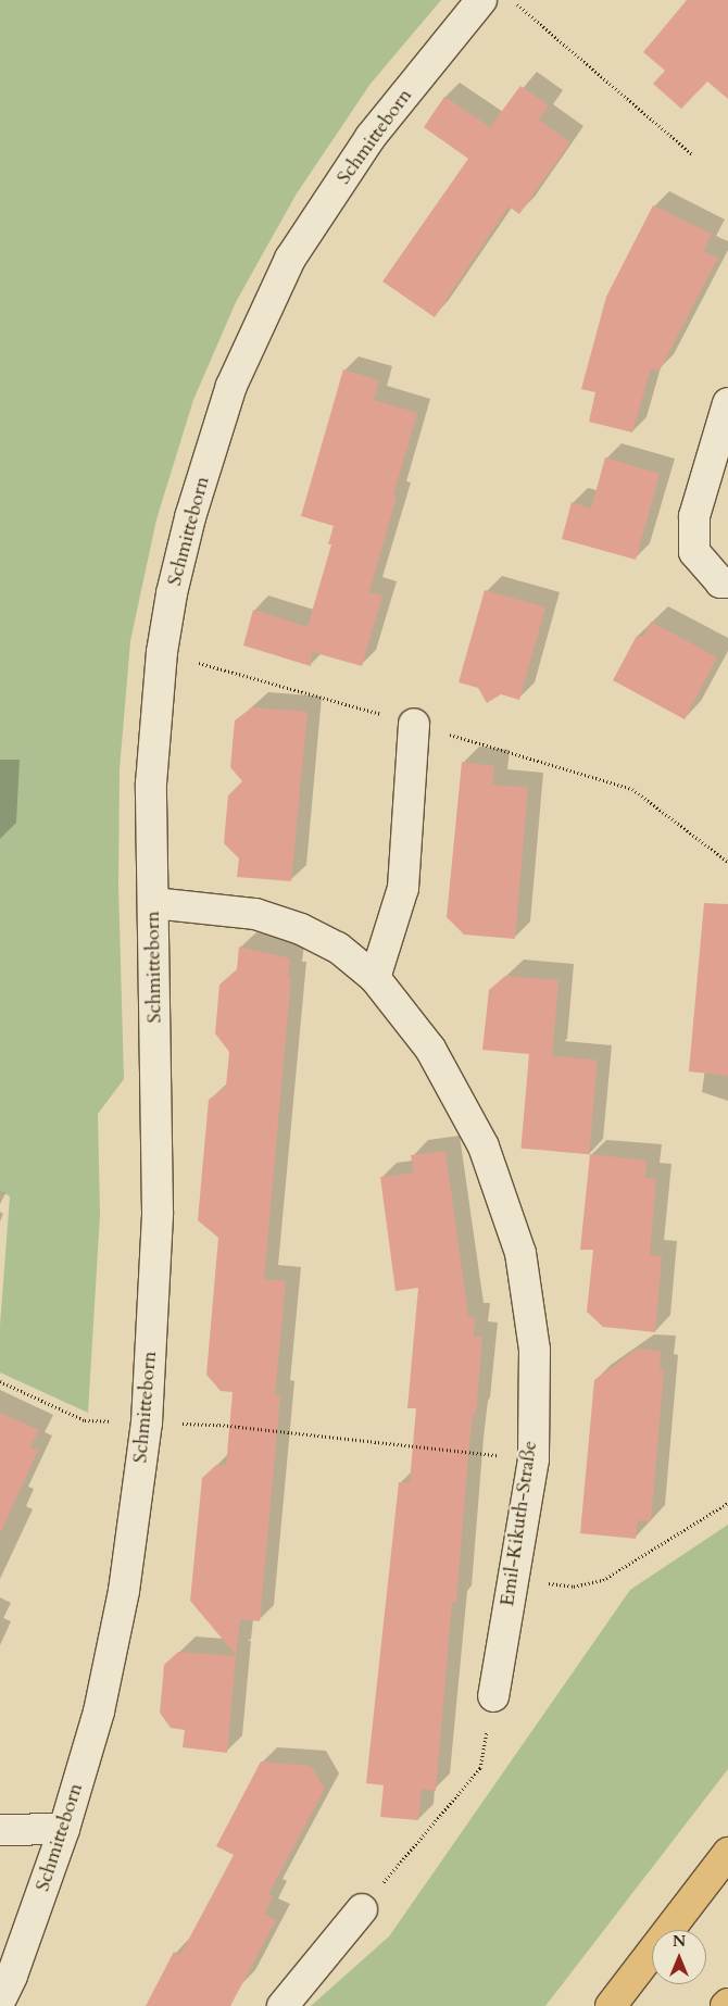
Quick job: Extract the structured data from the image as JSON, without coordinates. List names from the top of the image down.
{
  "streets": {
    "street": ["Schmitteborn", "Emil-Kikuth-Straße"]
  },
  "crossings": [
    ["Schmitteborn", "Emil-Kikuth-Straße"]
  ],
  "north": "top"
}
